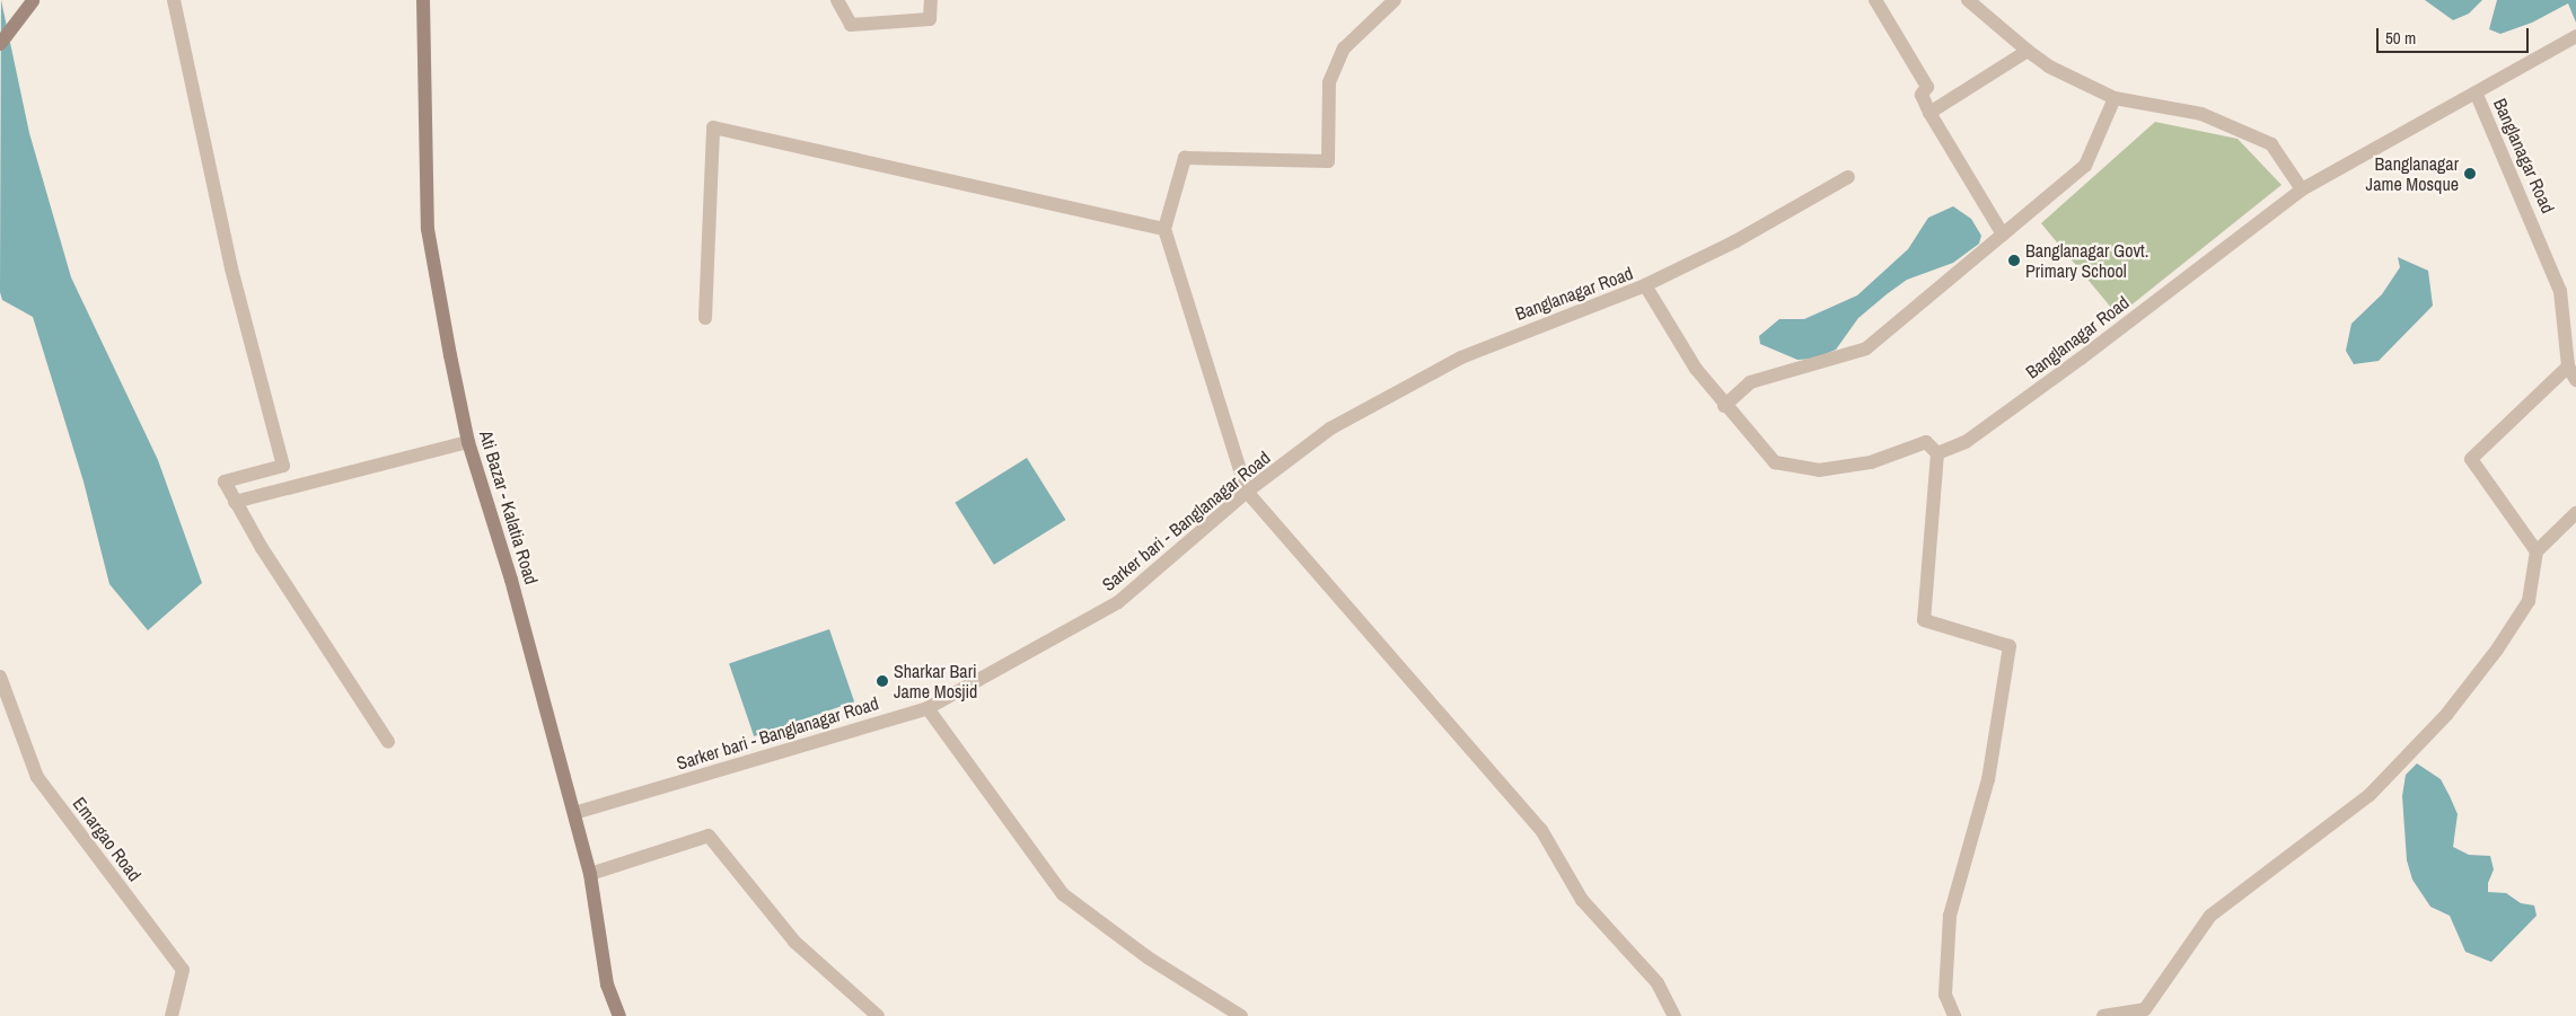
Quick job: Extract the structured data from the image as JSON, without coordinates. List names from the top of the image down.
{
  "streets": {
    "main road": ["Ati Bazar - Kalatia Road"],
    "street": ["Banglanagar Road", "Sarker bari - Banglanagar Road", "Emargao Road"]
  },
  "crossings": [
    ["Banglanagar Road", "Sarker bari - Banglanagar Road"],
    ["Ati Bazar - Kalatia Road", "Sarker bari - Banglanagar Road"]
  ],
  "places": ["Banglanagar Jame Mosque", "Banglanagar Govt. Primary School", "Sharkar Bari Jame Mosjid"],
  "scale_bar": "50 m"
}
